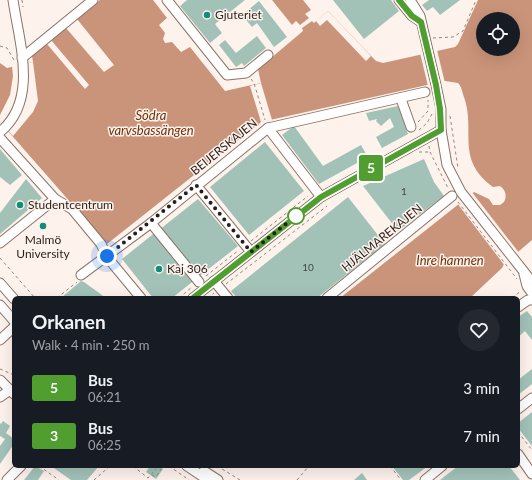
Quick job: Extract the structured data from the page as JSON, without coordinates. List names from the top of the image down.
{
  "streets": {
    "street": ["BEIJERSKAJEN", "HJÄLMAREKAJEN"]
  },
  "water": ["Södra varvsbassängen", "Inre hamnen"],
  "places": [
    "Gjuteriet",
    "Studentcentrum",
    "Malmö University",
    "Kaj 306"
  ],
  "lines": ["bus line 5"],
  "house_numbers": ["1", "10"],
  "page": {
    "on_map": "5",
    "heading": ["Orkanen", "Walk · 4 min · 250 m"],
    "list": [
      {
        "mark": "5",
        "name": "Bus",
        "note": "06:21",
        "value": "3 min"
      },
      {
        "mark": "3",
        "name": "Bus",
        "note": "06:25",
        "value": "7 min"
      }
    ]
  }
}
